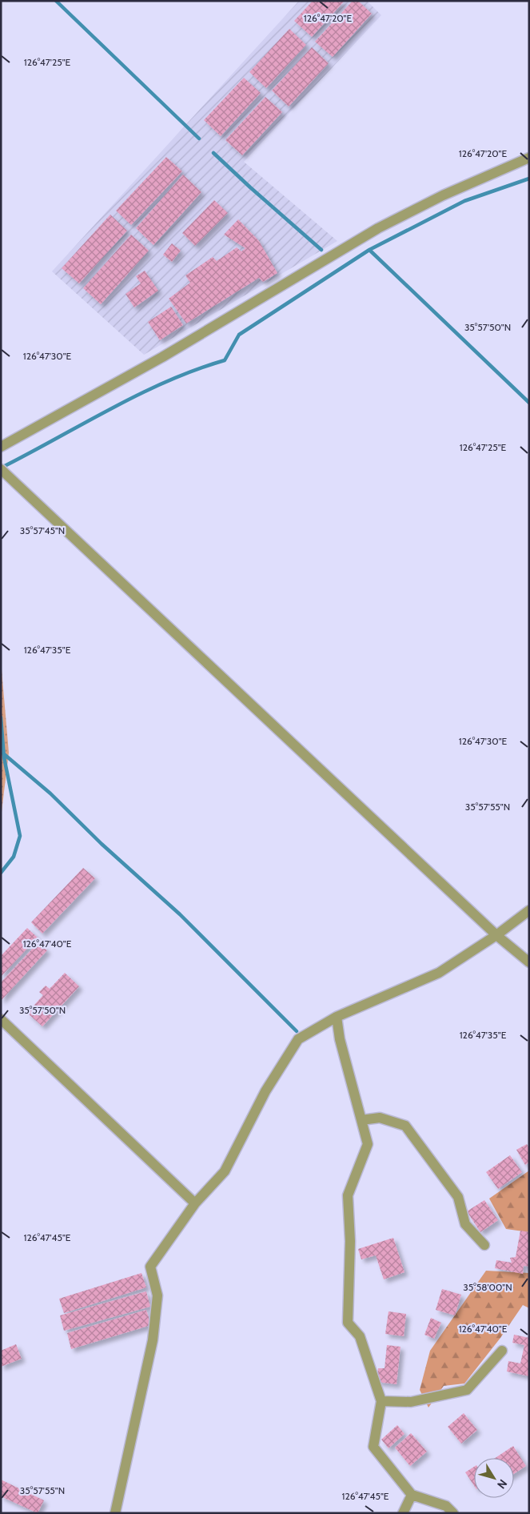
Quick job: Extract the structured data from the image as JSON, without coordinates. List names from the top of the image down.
{
  "north": "bottom right",
  "coordinates": [
    "126°47'20\"E",
    "126°47'25\"E",
    "35°57'50\"N",
    "126°47'30\"E",
    "35°57'45\"N",
    "126°47'35\"E",
    "35°57'55\"N",
    "126°47'40\"E",
    "126°47'45\"E",
    "35°58'00\"N"
  ]
}
